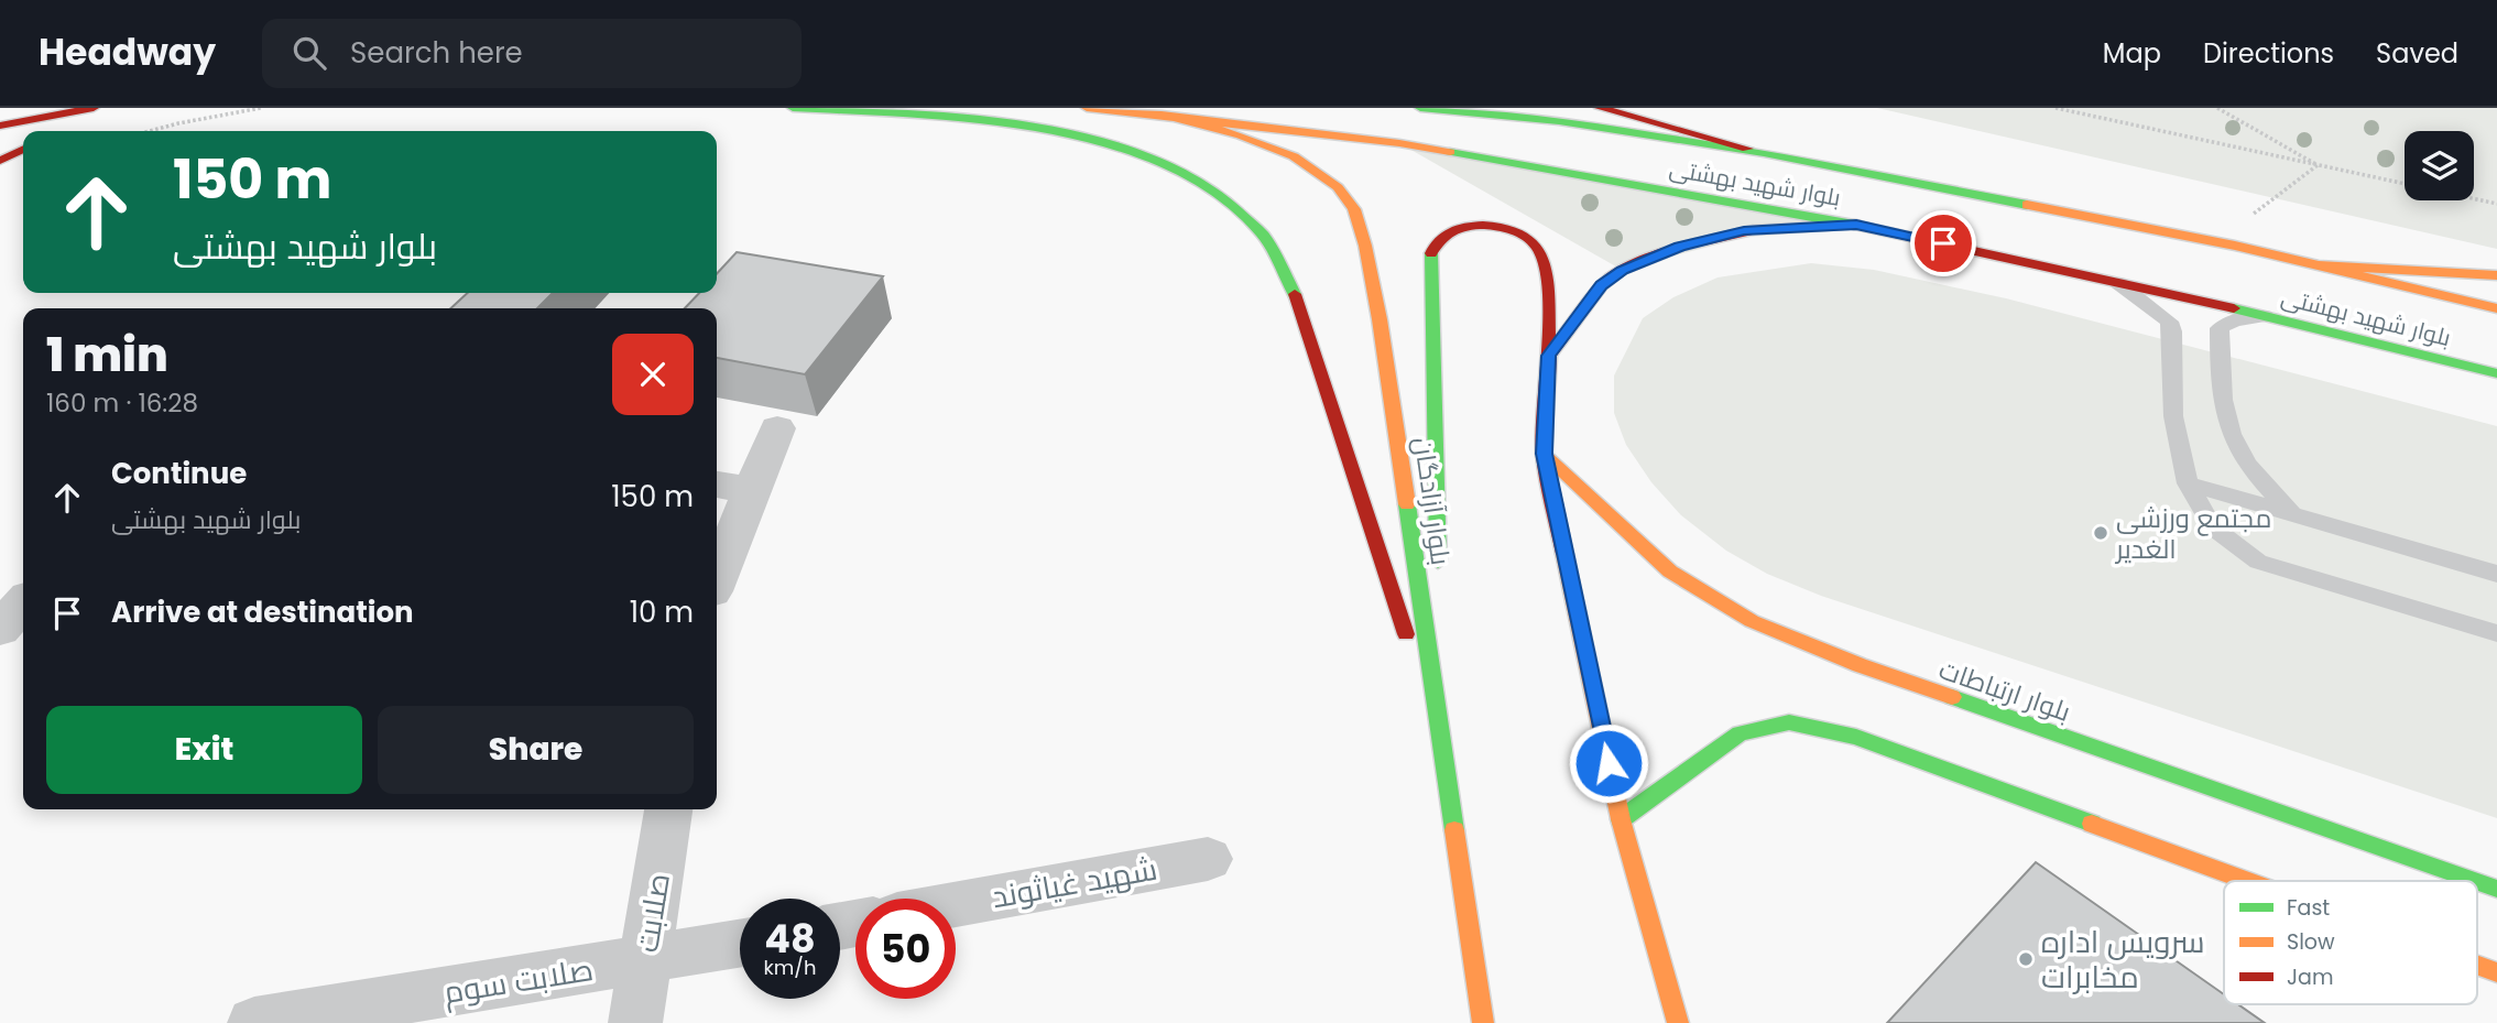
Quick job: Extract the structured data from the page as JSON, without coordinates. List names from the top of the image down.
{
  "streets": {
    "main road": ["بلوار شهید بهشتی", "بلوار آزادگان", "بلوار ارتباطات"],
    "street": ["شهید غیاثوند", "صلابت", "صلابت سوم"]
  },
  "crossings": [
    ["بلوار شهید بهشتی", "بلوار آزادگان"],
    ["صلابت", "صلابت سوم"]
  ],
  "places": ["مجتمع ورزشی الغدیر", "سرویس اداره مخابرات"],
  "legend": ["Fast", "Slow", "Jam"],
  "page": {
    "header": "Headway",
    "search": "Search here",
    "nav": ["Map", "Directions", "Saved"],
    "turn": ["150 m", "بلوار شهید بهشتی"],
    "heading": ["1 min", "160 m · 16:28"],
    "list": [
      {
        "name": "Continue",
        "note": "بلوار شهید بهشتی",
        "value": "150 m"
      },
      {
        "name": "Arrive at destination",
        "value": "10 m"
      }
    ],
    "buttons": ["Exit", "Share"],
    "speed": "48 km/h",
    "limit": "50"
  }
}
